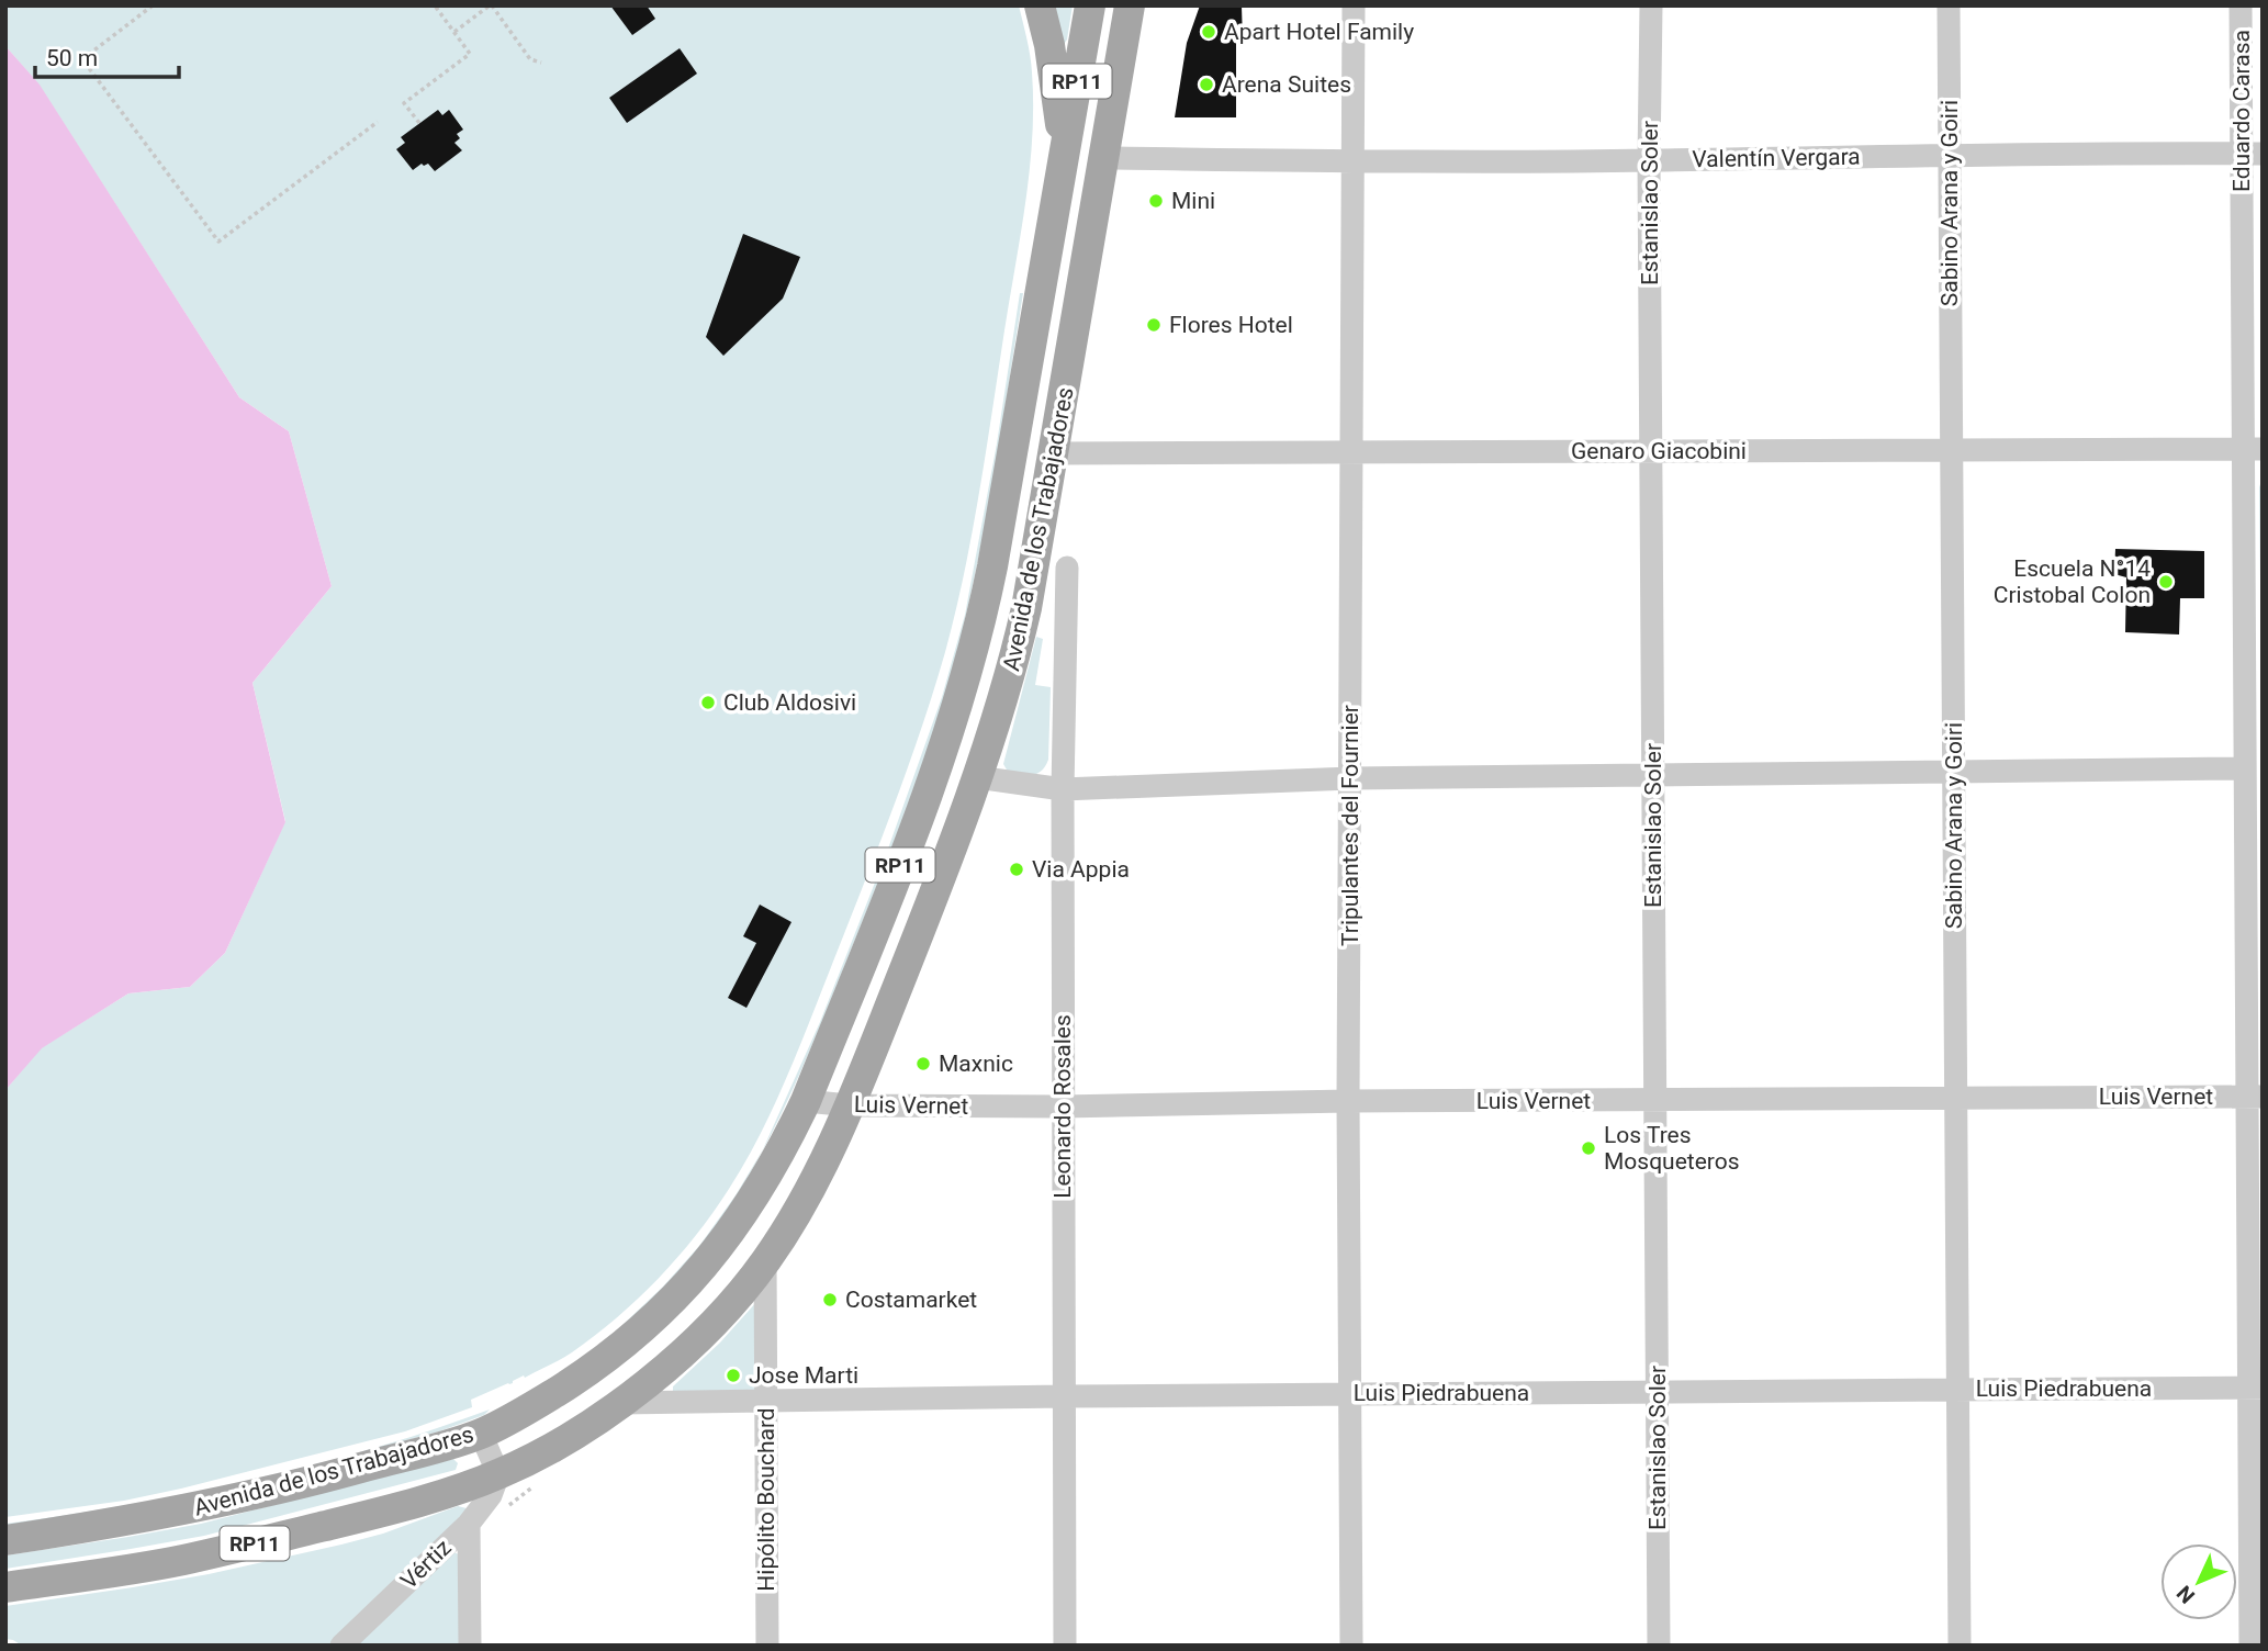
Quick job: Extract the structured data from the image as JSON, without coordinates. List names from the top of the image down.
{
  "streets": {
    "main road": ["RP11", "Avenida de los Trabajadores"],
    "street": [
      "Eduardo Carasa",
      "Valentín Vergara",
      "Estanislao Soler",
      "Sabino Arana y Goiri",
      "Genaro Giacobini",
      "Tripulantes del Fournier",
      "Luis Vernet",
      "Leonardo Rosales",
      "Luis Piedrabuena",
      "Hipólito Bouchard",
      "Vértiz"
    ]
  },
  "crossings": [
    ["Eduardo Carasa", "Valentín Vergara"],
    ["Eduardo Carasa", "Genaro Giacobini"],
    ["Eduardo Carasa", "Luis Vernet"],
    ["Eduardo Carasa", "Luis Piedrabuena"],
    ["Valentín Vergara", "Estanislao Soler"],
    ["Valentín Vergara", "Sabino Arana y Goiri"],
    ["Valentín Vergara", "Avenida de los Trabajadores"],
    ["Valentín Vergara", "Tripulantes del Fournier"],
    ["Estanislao Soler", "Genaro Giacobini"],
    ["Estanislao Soler", "Luis Vernet"],
    ["Estanislao Soler", "Luis Piedrabuena"],
    ["Sabino Arana y Goiri", "Genaro Giacobini"],
    ["Sabino Arana y Goiri", "Luis Vernet"],
    ["Sabino Arana y Goiri", "Luis Piedrabuena"],
    ["Genaro Giacobini", "Avenida de los Trabajadores"],
    ["Genaro Giacobini", "Tripulantes del Fournier"],
    ["Avenida de los Trabajadores", "Luis Vernet"],
    ["Avenida de los Trabajadores", "Luis Piedrabuena"],
    ["Avenida de los Trabajadores", "Hipólito Bouchard"],
    ["Avenida de los Trabajadores", "Vértiz"],
    ["Tripulantes del Fournier", "Luis Vernet"],
    ["Tripulantes del Fournier", "Luis Piedrabuena"],
    ["Luis Vernet", "Leonardo Rosales"],
    ["Leonardo Rosales", "Luis Piedrabuena"],
    ["Luis Piedrabuena", "Hipólito Bouchard"]
  ],
  "places": [
    "Apart Hotel Family",
    "Arena Suites",
    "Mini",
    "Flores Hotel",
    "Escuela N°14 Cristobal Colon",
    "Club Aldosivi",
    "Via Appia",
    "Maxnic",
    "Los Tres Mosqueteros",
    "Costamarket",
    "Jose Marti"
  ],
  "scale_bar": "50 m",
  "north": "bottom left"
}
